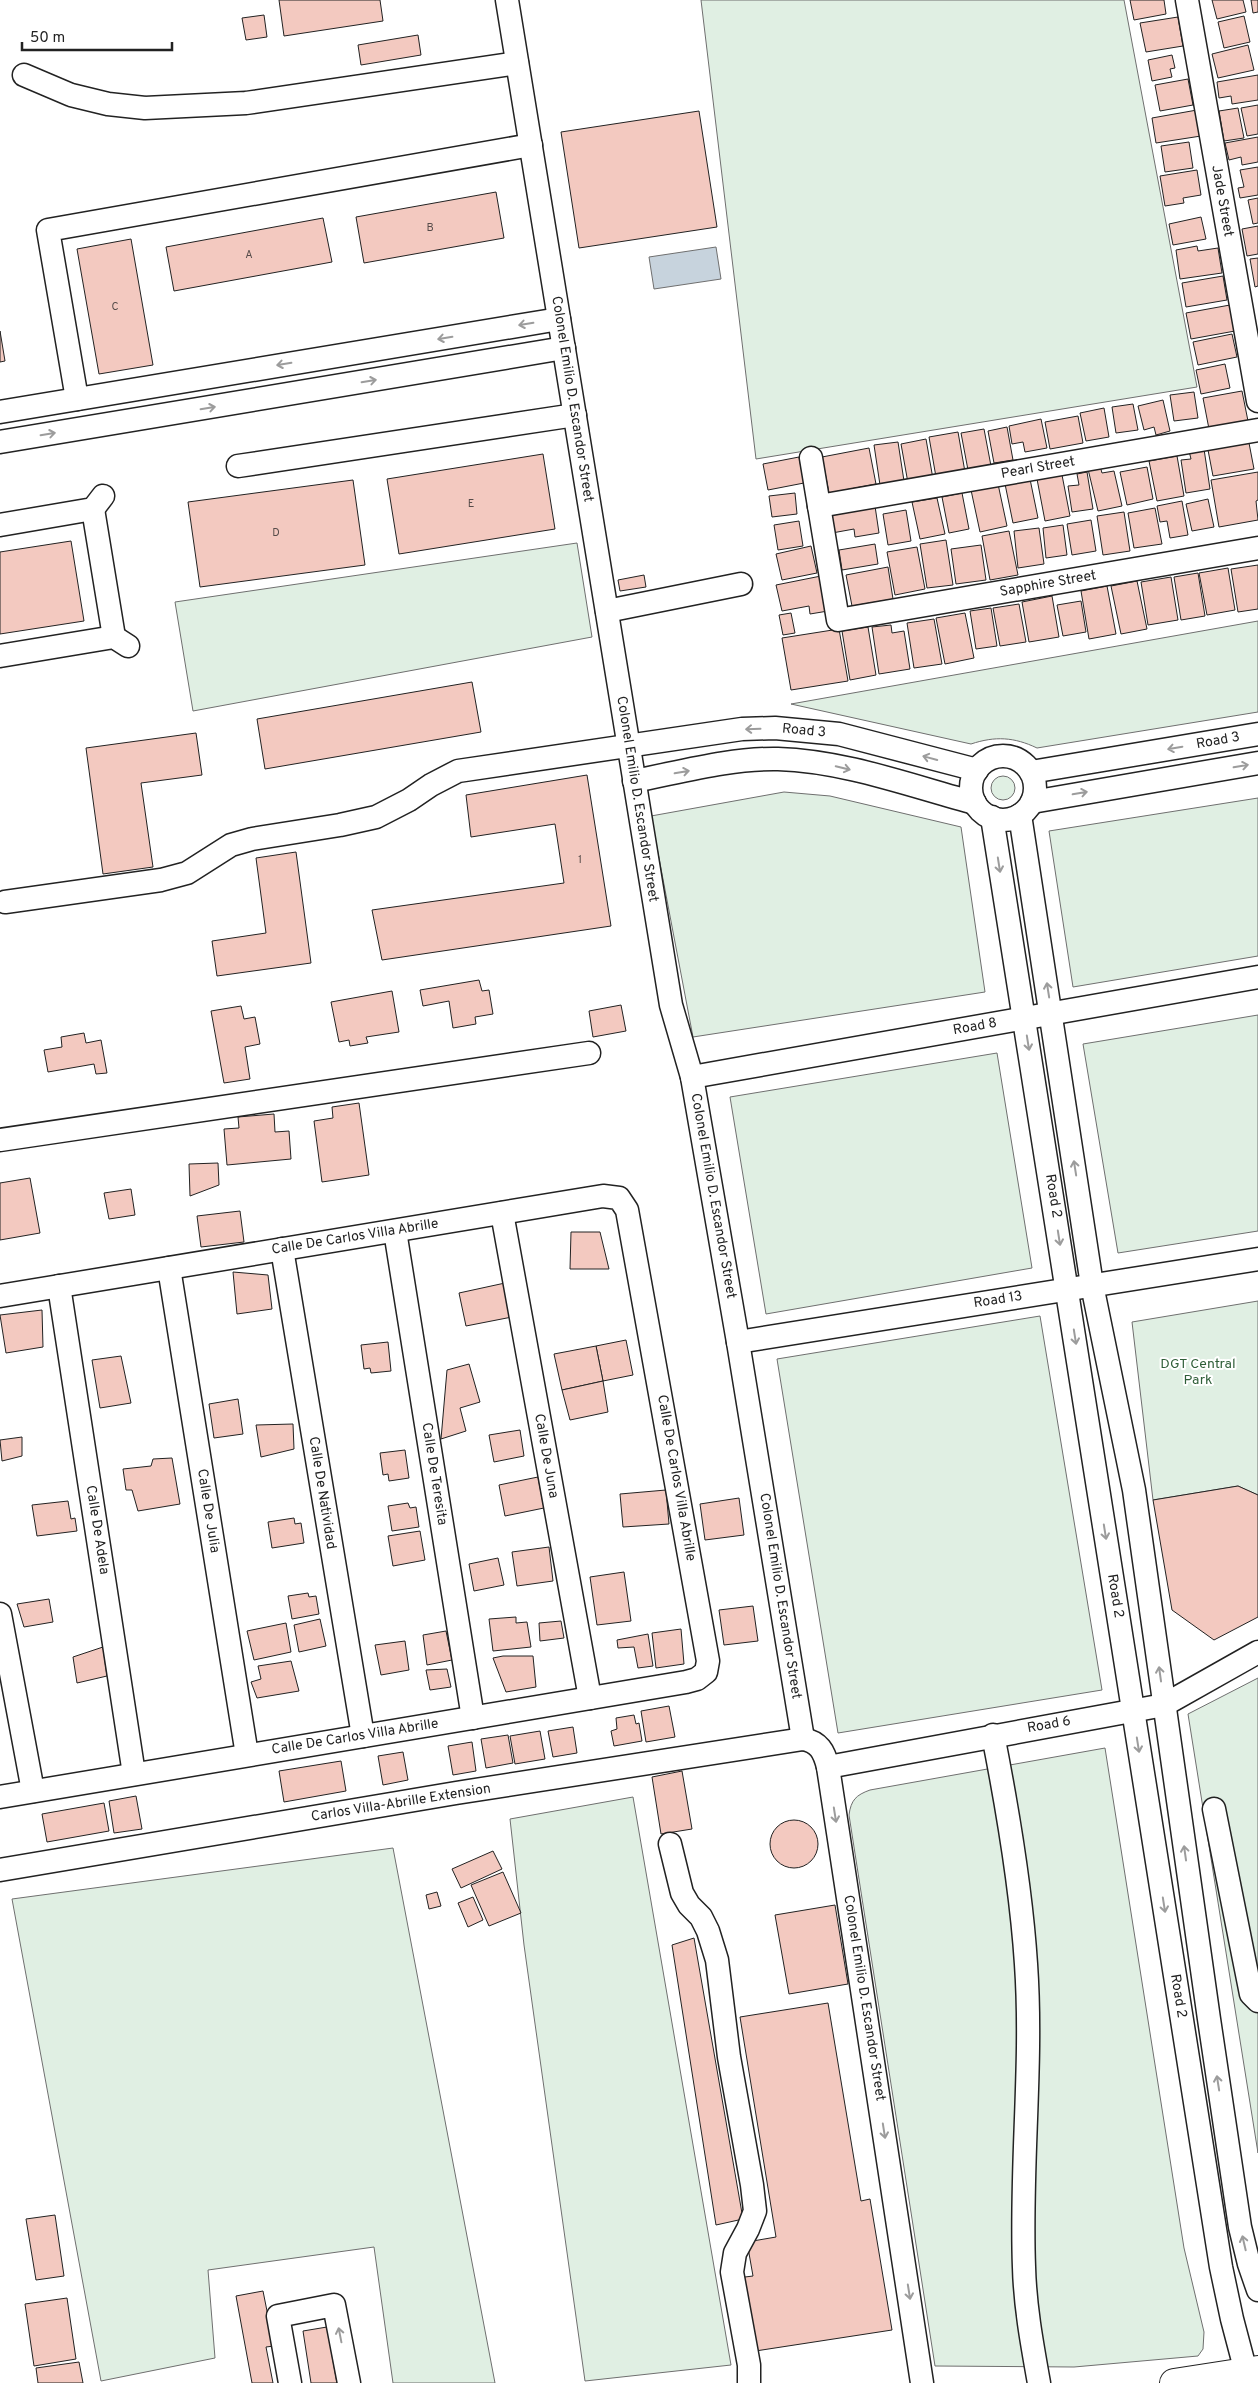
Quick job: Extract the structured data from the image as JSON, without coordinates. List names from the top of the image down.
{
  "streets": {
    "street": [
      "Jade Street",
      "Colonel Emilio D. Escandor Street",
      "Pearl Street",
      "Sapphire Street",
      "Road 3",
      "Road 8",
      "Road 2",
      "Calle De Carlos Villa Abrille",
      "Road 13",
      "Calle De Juna",
      "Calle De Teresita",
      "Calle De Natividad",
      "Calle De Julia",
      "Calle De Adela",
      "Road 6",
      "Carlos Villa-Abrille Extension"
    ]
  },
  "crossings": [
    ["Colonel Emilio D. Escandor Street", "Road 3"],
    ["Colonel Emilio D. Escandor Street", "Road 8"],
    ["Colonel Emilio D. Escandor Street", "Road 13"],
    ["Colonel Emilio D. Escandor Street", "Road 6"],
    ["Colonel Emilio D. Escandor Street", "Carlos Villa-Abrille Extension"],
    ["Pearl Street", "Sapphire Street"],
    ["Road 3", "Road 2"],
    ["Road 8", "Road 2"],
    ["Road 2", "Road 13"],
    ["Road 2", "Road 6"],
    ["Calle De Carlos Villa Abrille", "Calle De Juna"],
    ["Calle De Carlos Villa Abrille", "Calle De Teresita"],
    ["Calle De Carlos Villa Abrille", "Calle De Natividad"],
    ["Calle De Carlos Villa Abrille", "Calle De Julia"],
    ["Calle De Carlos Villa Abrille", "Calle De Adela"]
  ],
  "parks": ["DGT Central Park"],
  "house_numbers": [
    "B",
    "A",
    "C",
    "E",
    "D",
    "1"
  ],
  "scale_bar": "50 m"
}
